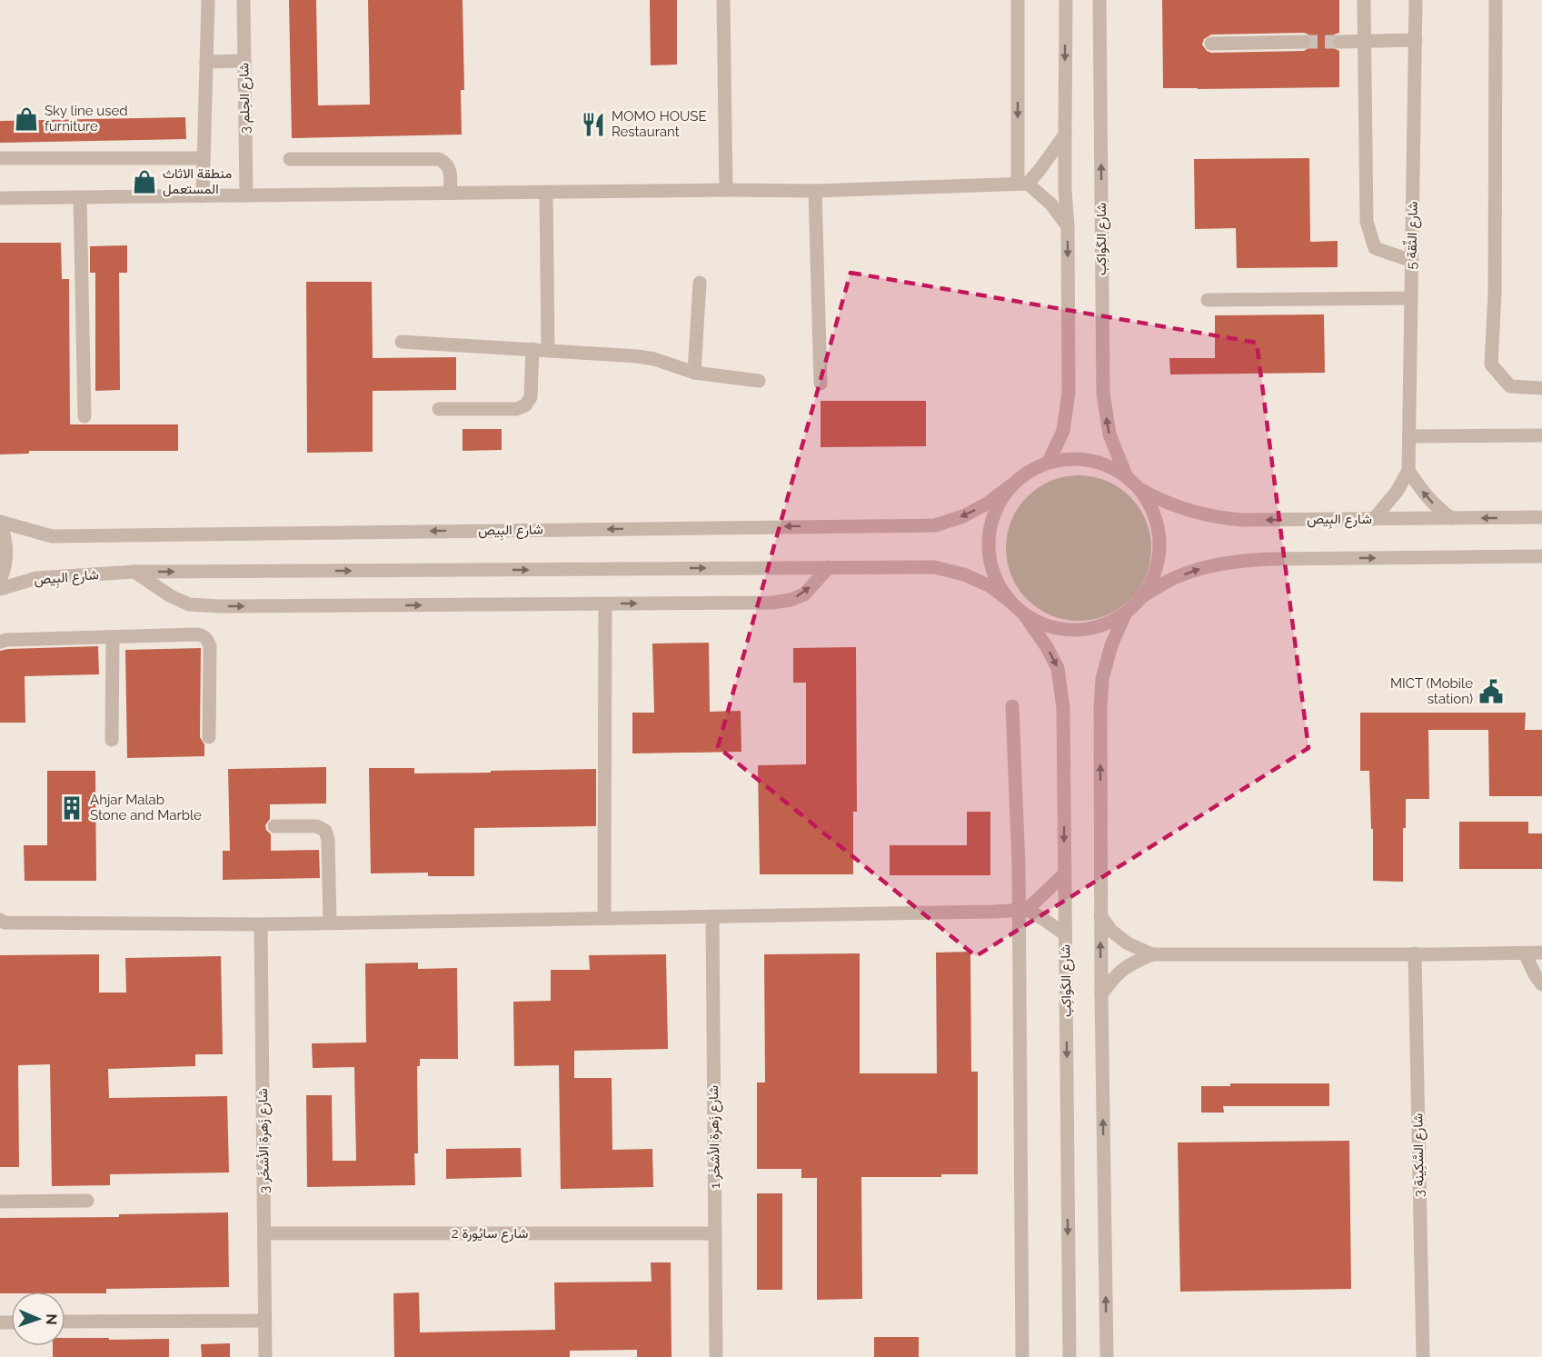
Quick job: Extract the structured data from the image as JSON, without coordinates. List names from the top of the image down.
{
  "streets": {
    "street": [
      "شارع الحِلم 3",
      "شارع الثِّقة 5",
      "شارع الكَواكِب",
      "شارع البِيص",
      "شارع زَهرة الأشخَر 1",
      "شارع زَهرة الأشخَر 3",
      "شارع السَّكِينة 3",
      "شارع سايُورة 2"
    ]
  },
  "crossings": [
    ["شارع الثِّقة 5", "شارع البِيص"],
    ["شارع الكَواكِب", "شارع البِيص"],
    ["شارع زَهرة الأشخَر 1", "شارع سايُورة 2"],
    ["شارع زَهرة الأشخَر 3", "شارع سايُورة 2"]
  ],
  "places": {
    "shop": ["Sky line used furniture", "منطقة الاثاث المستعمل"],
    "restaurant": ["MOMO HOUSE Restaurant"],
    "public building": ["MICT (Mobile station)"],
    "building": ["Ahjar Malab Stone and Marble"]
  },
  "north": "right"
}
